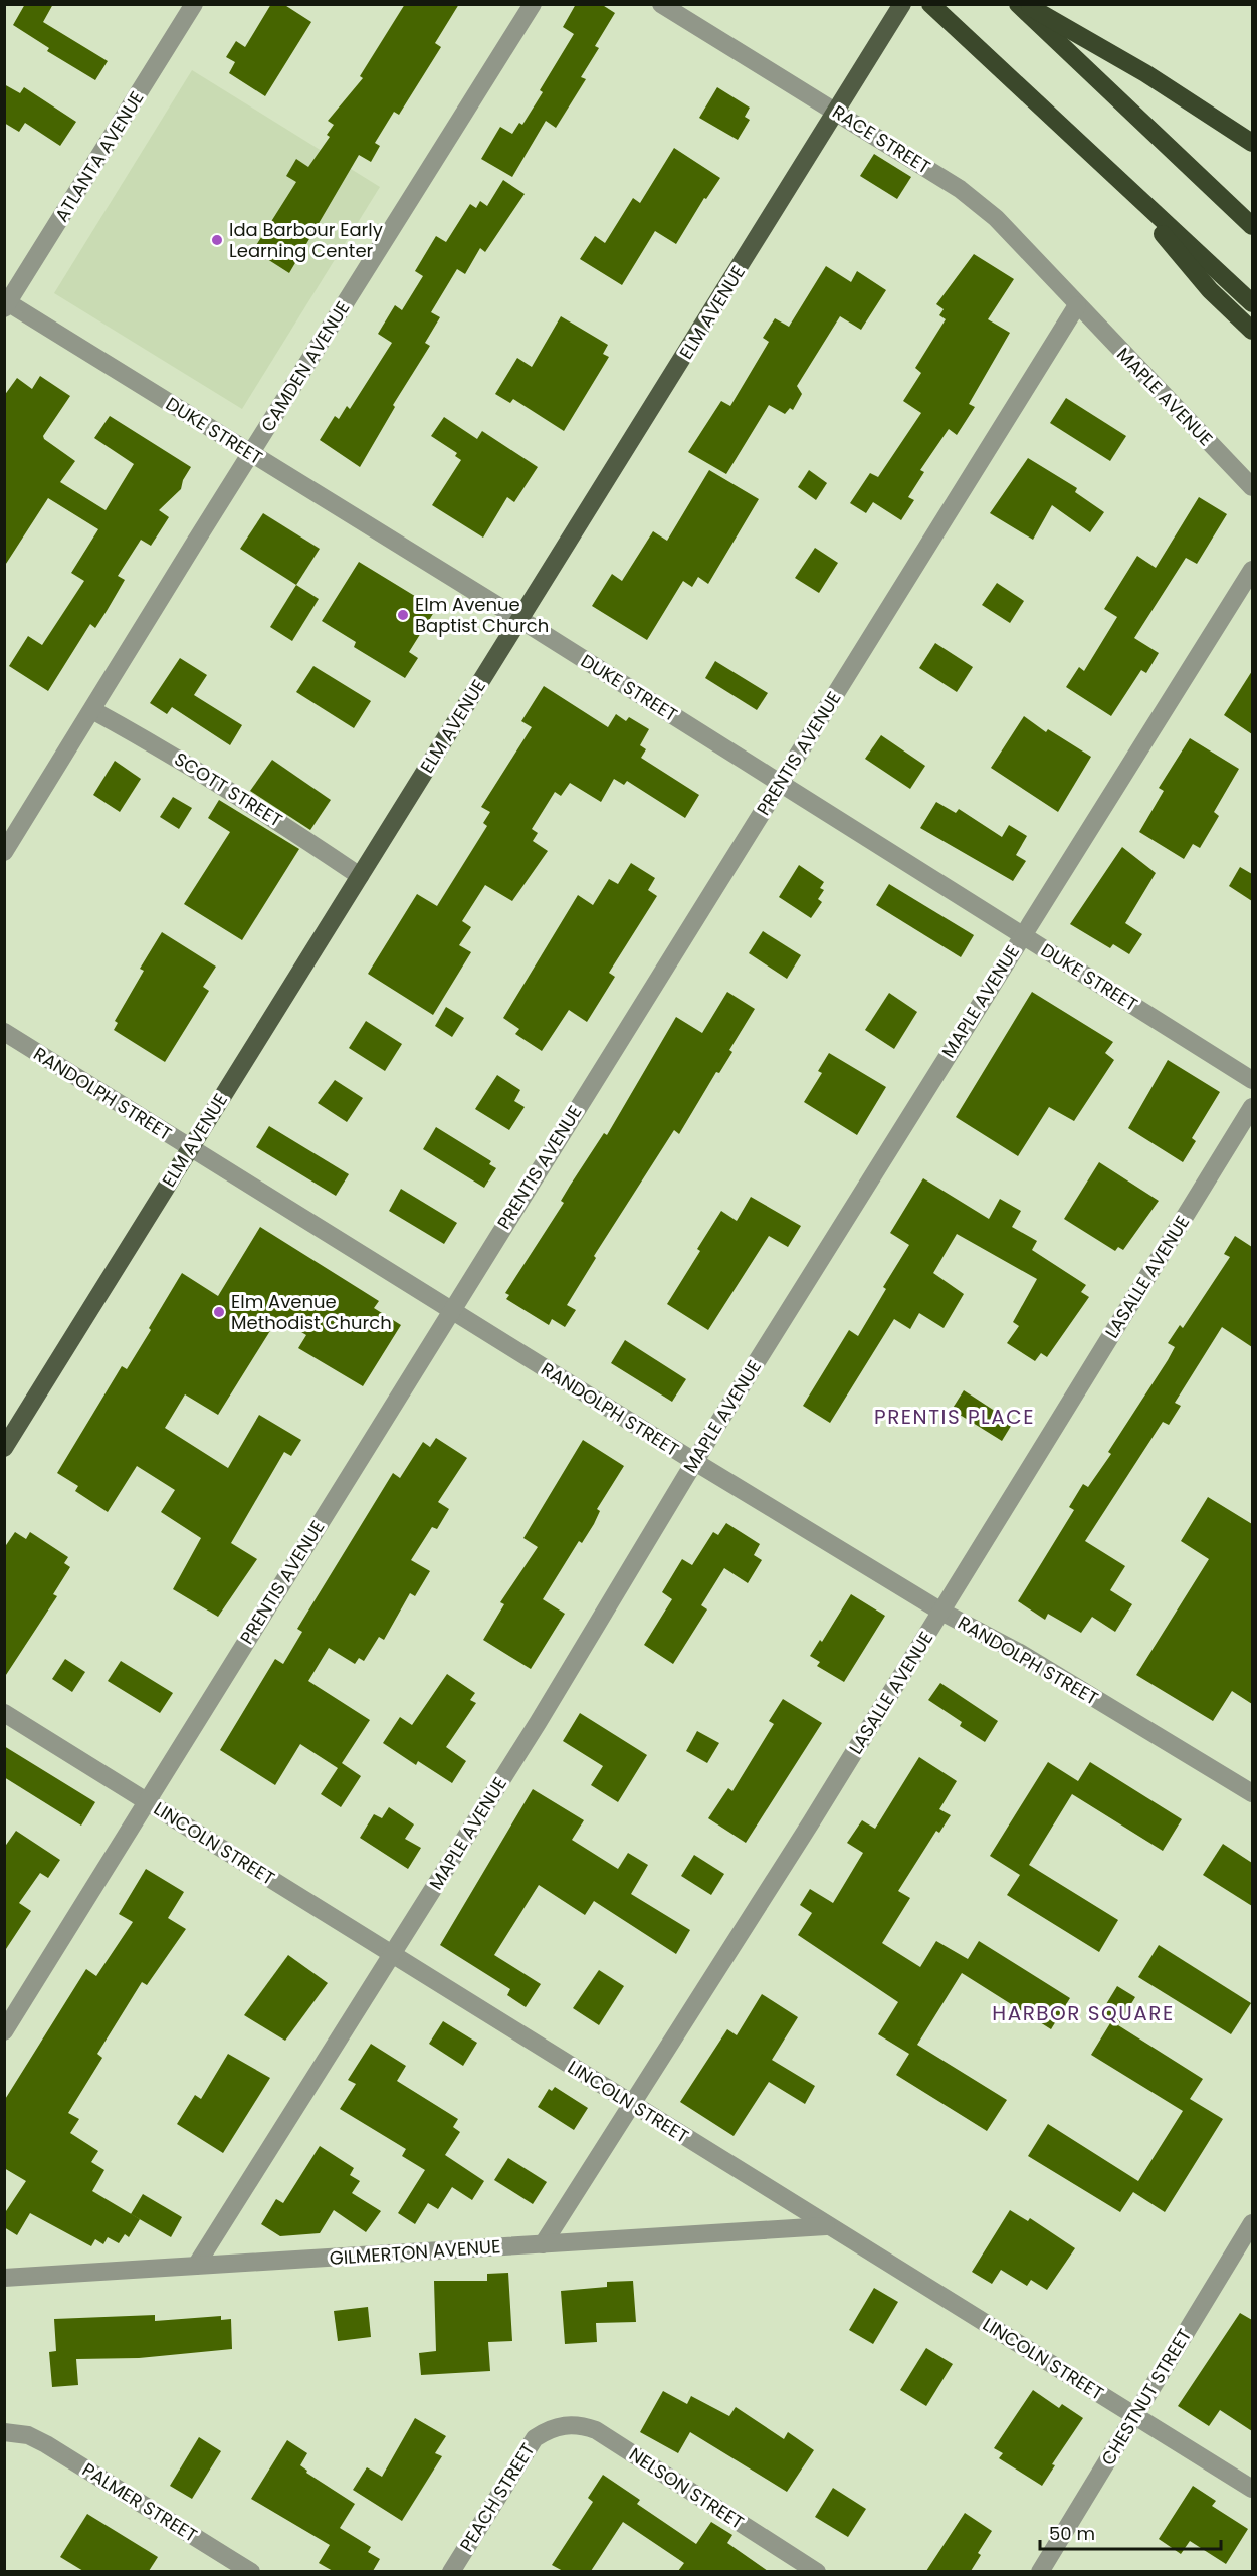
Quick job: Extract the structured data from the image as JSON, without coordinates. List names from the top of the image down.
{
  "streets": {
    "main road": ["ELM AVENUE"],
    "street": [
      "RACE STREET",
      "ATLANTA AVENUE",
      "CAMDEN AVENUE",
      "MAPLE AVENUE",
      "DUKE STREET",
      "PRENTIS AVENUE",
      "SCOTT STREET",
      "RANDOLPH STREET",
      "LASALLE AVENUE",
      "LINCOLN STREET",
      "GILMERTON AVENUE",
      "CHESTNUT STREET",
      "NELSON STREET",
      "PEACH STREET",
      "PALMER STREET"
    ]
  },
  "crossings": [
    ["RACE STREET", "ELM AVENUE"],
    ["RACE STREET", "MAPLE AVENUE"],
    ["RACE STREET", "PRENTIS AVENUE"],
    ["ATLANTA AVENUE", "DUKE STREET"],
    ["ELM AVENUE", "DUKE STREET"],
    ["ELM AVENUE", "SCOTT STREET"],
    ["ELM AVENUE", "RANDOLPH STREET"],
    ["CAMDEN AVENUE", "DUKE STREET"],
    ["CAMDEN AVENUE", "SCOTT STREET"],
    ["MAPLE AVENUE", "DUKE STREET"],
    ["MAPLE AVENUE", "PRENTIS AVENUE"],
    ["MAPLE AVENUE", "RANDOLPH STREET"],
    ["MAPLE AVENUE", "LINCOLN STREET"],
    ["MAPLE AVENUE", "GILMERTON AVENUE"],
    ["DUKE STREET", "PRENTIS AVENUE"],
    ["PRENTIS AVENUE", "RANDOLPH STREET"],
    ["PRENTIS AVENUE", "LINCOLN STREET"],
    ["RANDOLPH STREET", "LASALLE AVENUE"],
    ["LASALLE AVENUE", "LINCOLN STREET"],
    ["LASALLE AVENUE", "GILMERTON AVENUE"],
    ["LINCOLN STREET", "GILMERTON AVENUE"],
    ["LINCOLN STREET", "CHESTNUT STREET"],
    ["NELSON STREET", "PEACH STREET"]
  ],
  "districts": ["PRENTIS PLACE", "HARBOR SQUARE"],
  "places": ["Ida Barbour Early Learning Center", "Elm Avenue Baptist Church", "Elm Avenue Methodist Church"],
  "scale_bar": "50 m"
}
